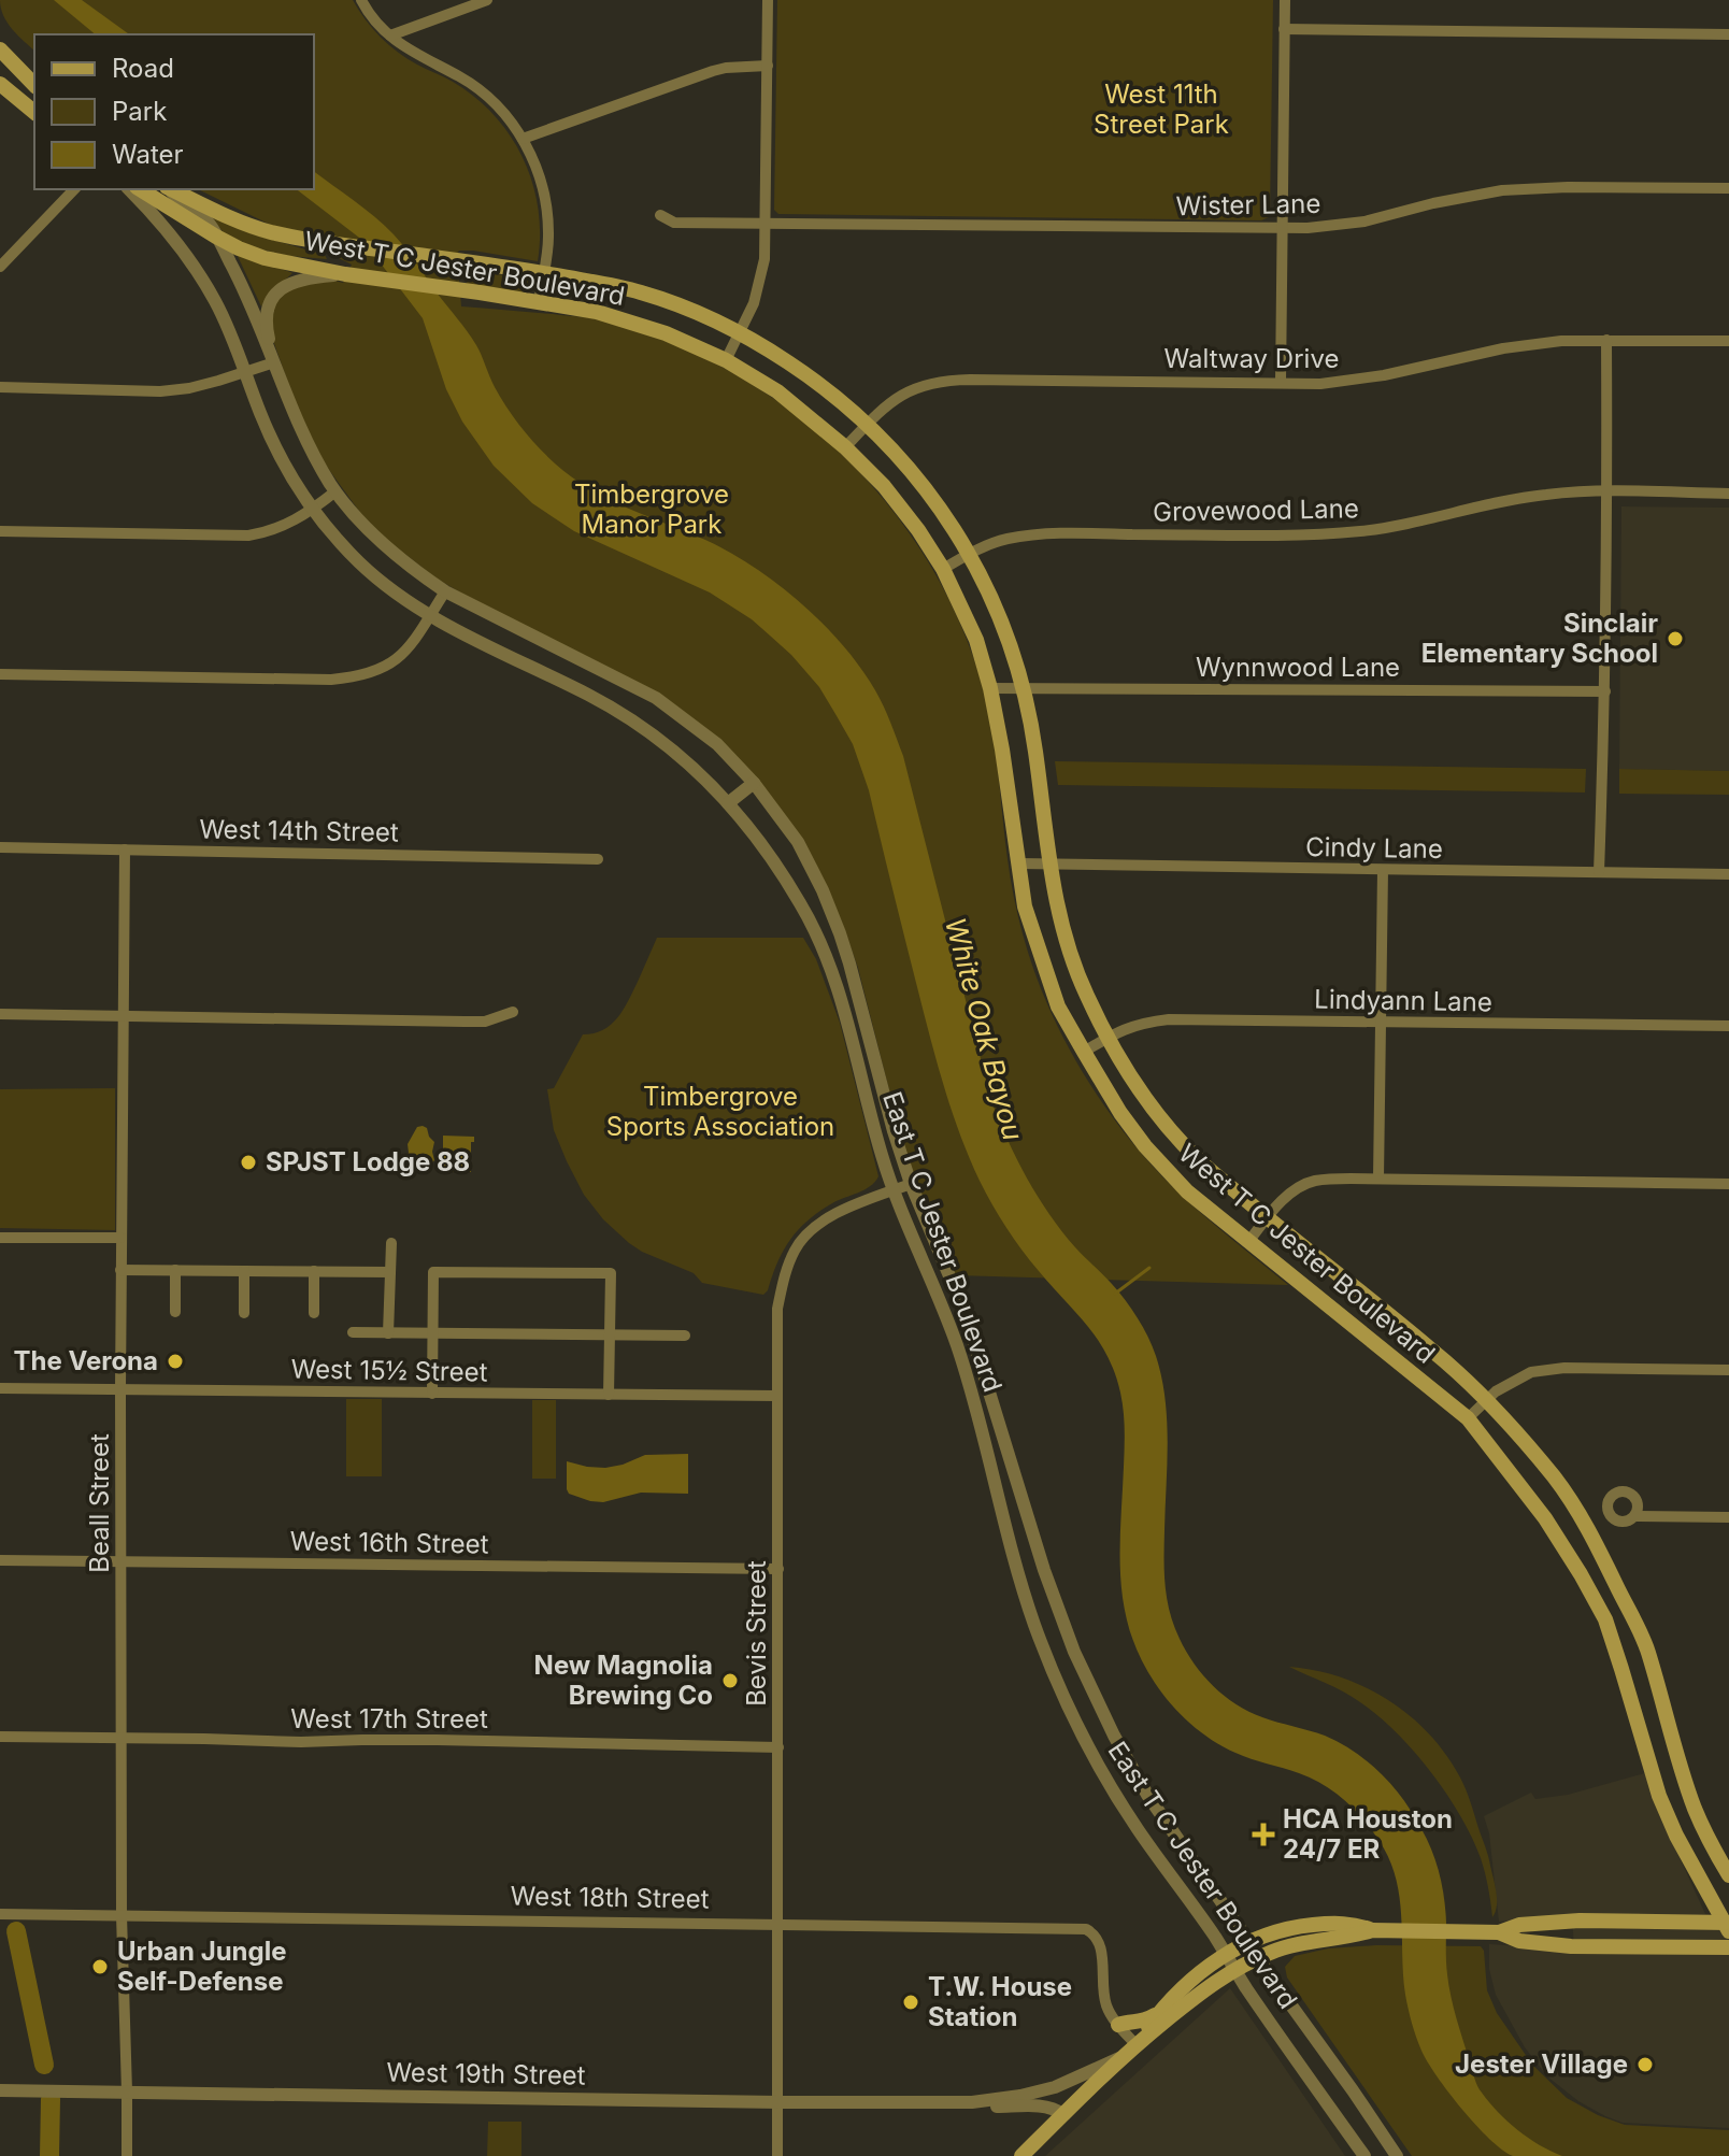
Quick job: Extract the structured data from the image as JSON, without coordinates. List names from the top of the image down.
{
  "streets": {
    "main road": ["West T C Jester Boulevard"],
    "street": [
      "Wister Lane",
      "Waltway Drive",
      "Grovewood Lane",
      "Wynnwood Lane",
      "West 14th Street",
      "Cindy Lane",
      "Lindyann Lane",
      "East T C Jester Boulevard",
      "West 15½ Street",
      "Beall Street",
      "West 16th Street",
      "Bevis Street",
      "West 17th Street",
      "West 18th Street",
      "West 19th Street"
    ]
  },
  "crossings": [
    ["West T C Jester Boulevard", "Waltway Drive"],
    ["West T C Jester Boulevard", "Grovewood Lane"],
    ["West T C Jester Boulevard", "Wynnwood Lane"],
    ["West T C Jester Boulevard", "Cindy Lane"],
    ["West T C Jester Boulevard", "Lindyann Lane"],
    ["West T C Jester Boulevard", "East T C Jester Boulevard"],
    ["West 14th Street", "Beall Street"],
    ["East T C Jester Boulevard", "Bevis Street"],
    ["West 15½ Street", "Beall Street"],
    ["West 15½ Street", "Bevis Street"],
    ["Beall Street", "West 16th Street"],
    ["Beall Street", "West 17th Street"],
    ["Beall Street", "West 18th Street"],
    ["Beall Street", "West 19th Street"],
    ["West 16th Street", "Bevis Street"],
    ["Bevis Street", "West 17th Street"],
    ["Bevis Street", "West 18th Street"],
    ["Bevis Street", "West 19th Street"]
  ],
  "water": ["White Oak Bayou"],
  "parks": ["West 11th Street Park", "Timbergrove Manor Park", "Timbergrove Sports Association"],
  "places": {
    "other": [
      "Sinclair Elementary School",
      "SPJST Lodge 88",
      "The Verona",
      "New Magnolia Brewing Co",
      "Urban Jungle Self-Defense",
      "T.W. House Station",
      "Jester Village"
    ],
    "health": ["HCA Houston 24/7 ER"]
  },
  "legend": ["Road", "Park", "Water"]
}
